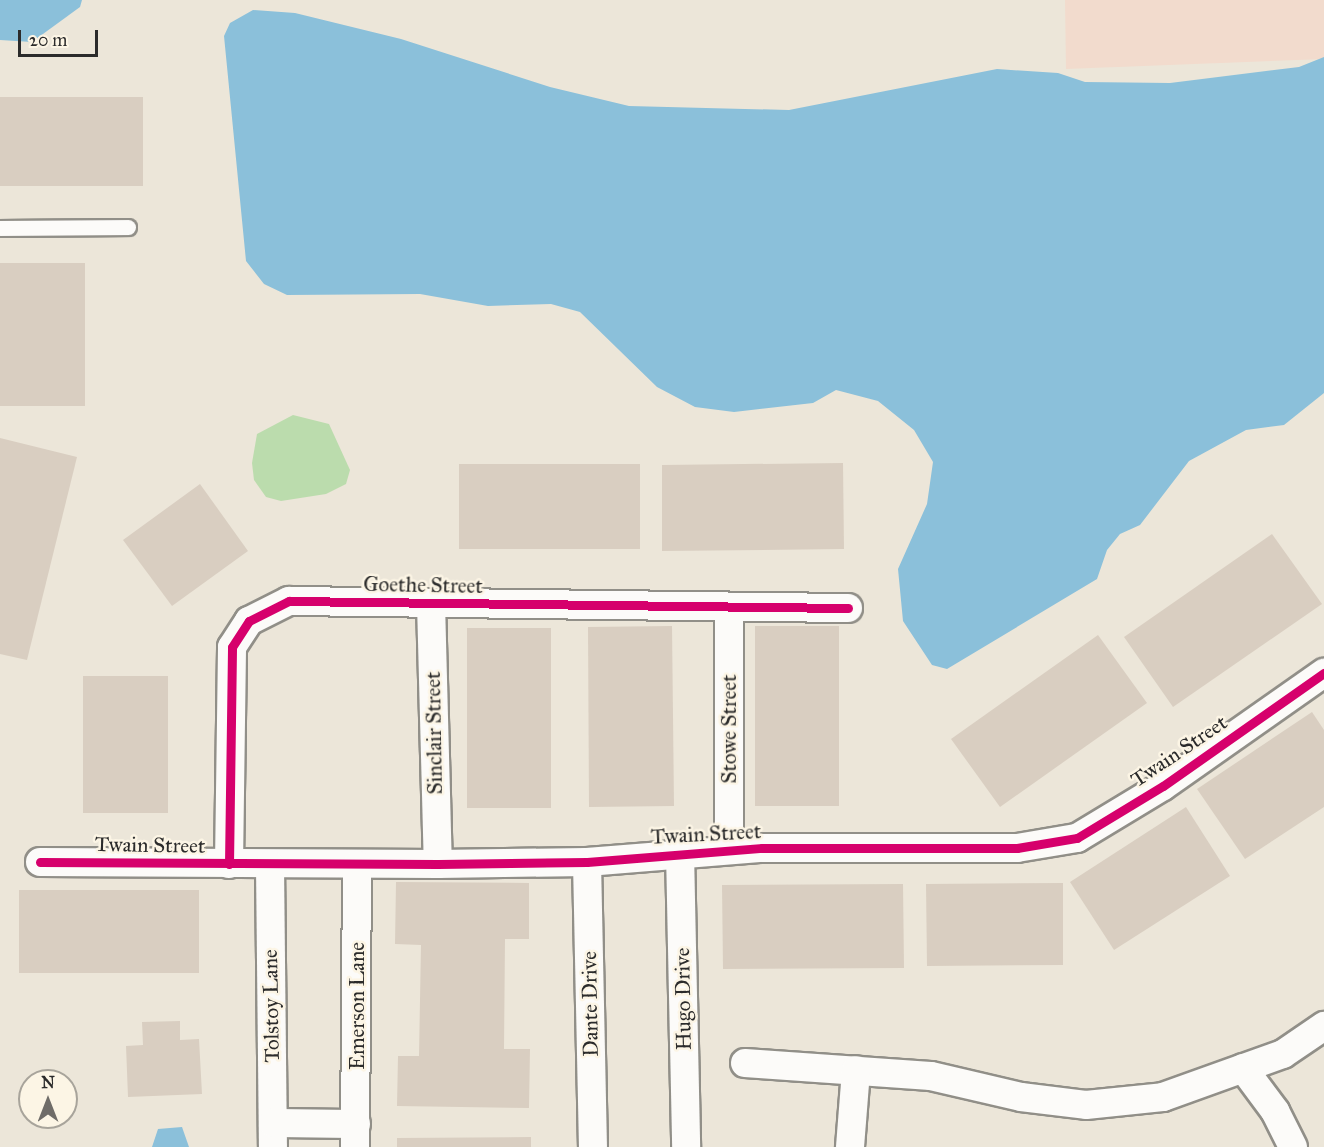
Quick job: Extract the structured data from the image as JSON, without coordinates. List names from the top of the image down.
{
  "streets": {
    "street": [
      "Goethe Street",
      "Stowe Street",
      "Sinclair Street",
      "Twain Street",
      "Hugo Drive",
      "Dante Drive",
      "Tolstoy Lane",
      "Emerson Lane"
    ]
  },
  "crossings": [
    ["Goethe Street", "Stowe Street"],
    ["Goethe Street", "Sinclair Street"],
    ["Goethe Street", "Twain Street"],
    ["Stowe Street", "Twain Street"],
    ["Sinclair Street", "Twain Street"],
    ["Twain Street", "Hugo Drive"],
    ["Twain Street", "Dante Drive"],
    ["Twain Street", "Tolstoy Lane"],
    ["Twain Street", "Emerson Lane"]
  ],
  "scale_bar": "20 m",
  "north": "top"
}
